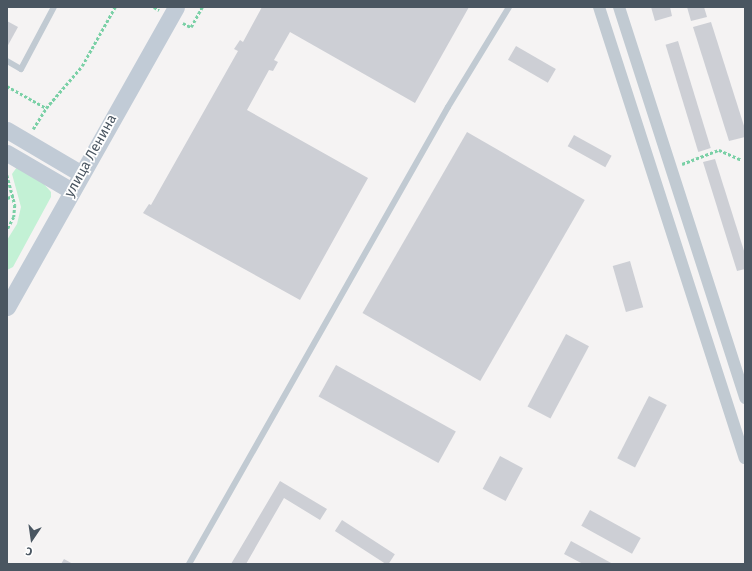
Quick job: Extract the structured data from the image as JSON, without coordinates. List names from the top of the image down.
{
  "streets": {
    "main road": ["улица Ленина"]
  },
  "north": "bottom"
}
